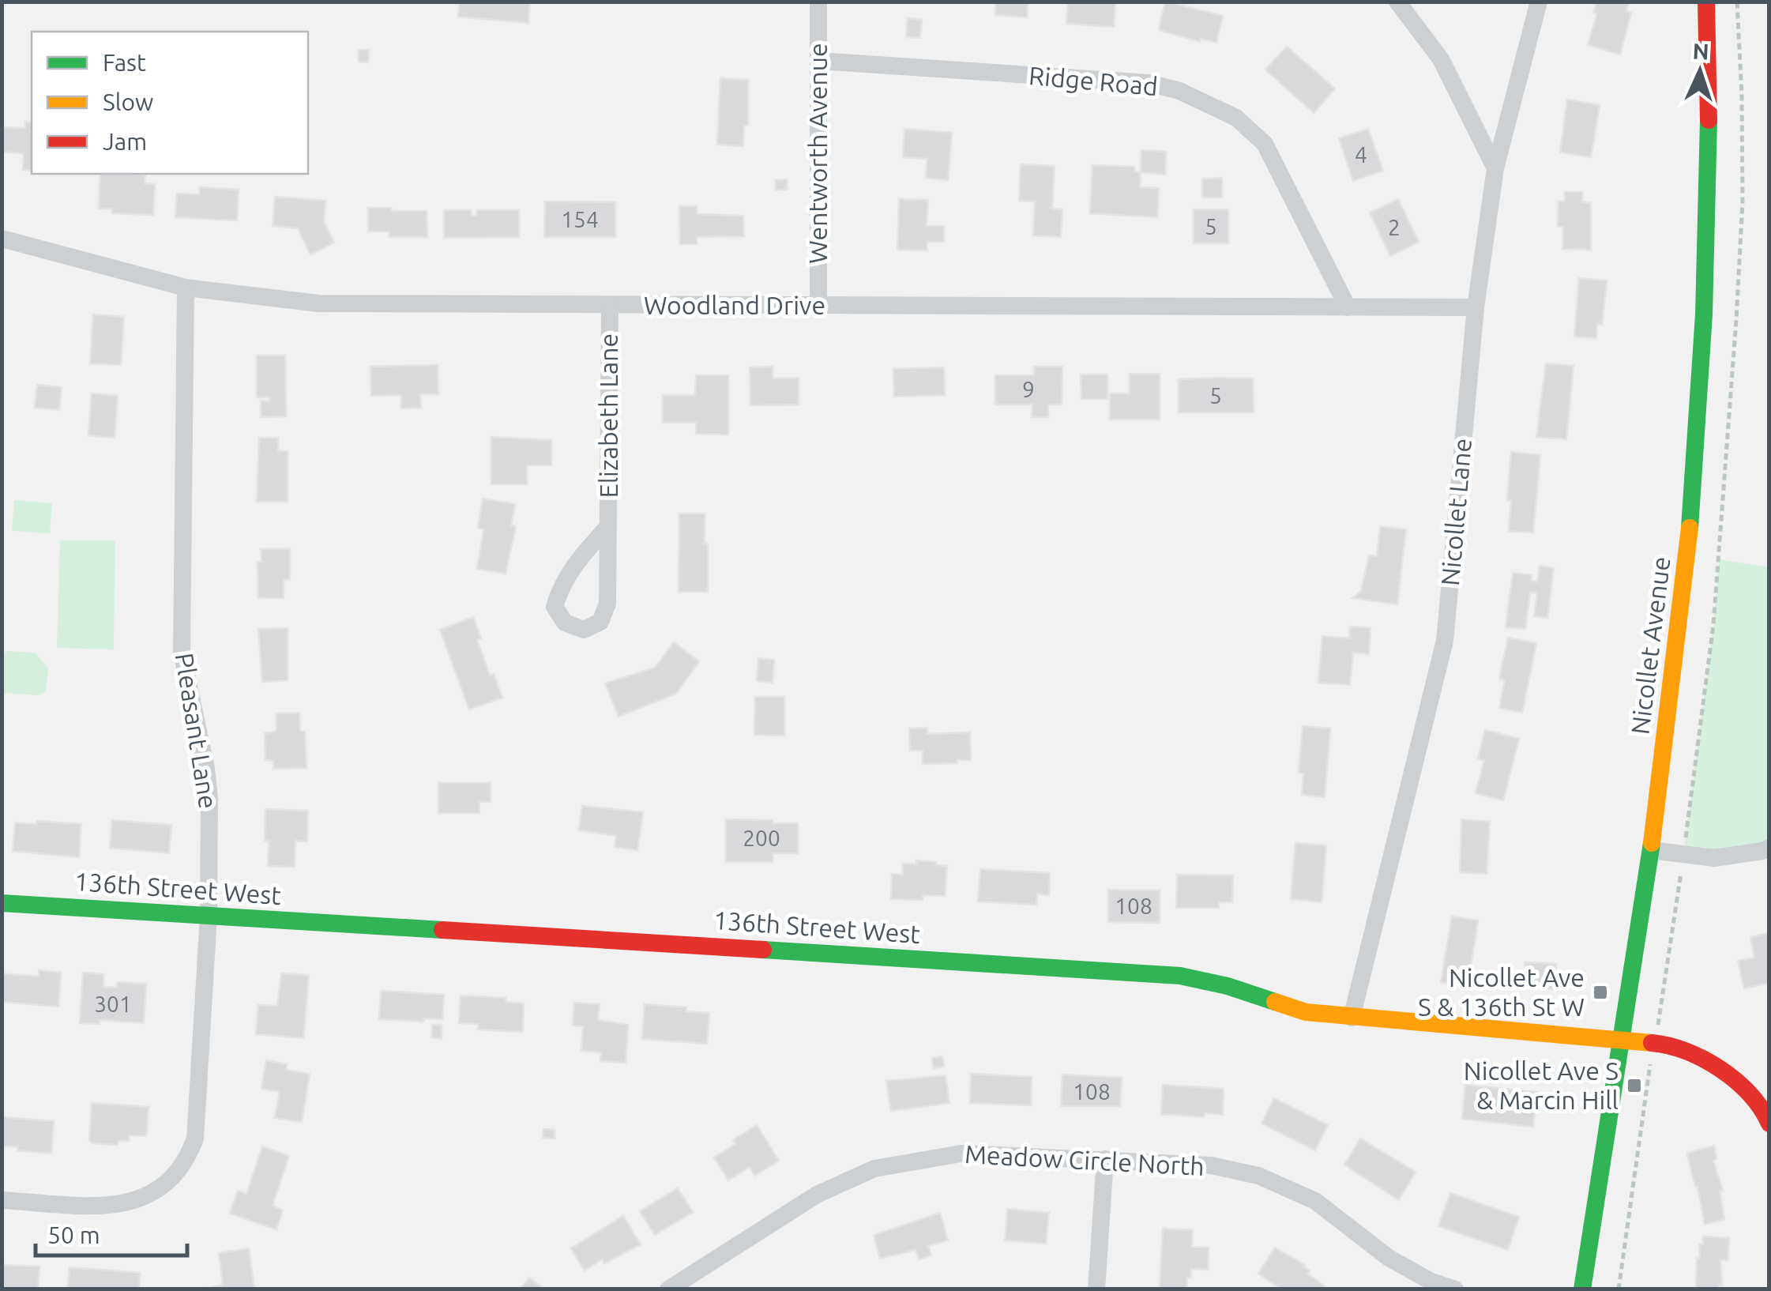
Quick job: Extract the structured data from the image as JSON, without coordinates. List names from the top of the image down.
{
  "streets": {
    "street": [
      "Ridge Road",
      "Wentworth Avenue",
      "Woodland Drive",
      "Elizabeth Lane",
      "Nicollet Lane",
      "Nicollet Avenue",
      "Pleasant Lane",
      "136th Street West",
      "Meadow Circle North"
    ]
  },
  "crossings": [
    ["Ridge Road", "Wentworth Avenue"],
    ["Ridge Road", "Woodland Drive"],
    ["Wentworth Avenue", "Woodland Drive"],
    ["Woodland Drive", "Elizabeth Lane"],
    ["Woodland Drive", "Nicollet Lane"],
    ["Woodland Drive", "Pleasant Lane"],
    ["Nicollet Lane", "136th Street West"],
    ["Nicollet Avenue", "136th Street West"],
    ["Pleasant Lane", "136th Street West"]
  ],
  "places": {
    "transit": ["Nicollet Ave S & 136th St W", "Nicollet Ave S & Marcin Hill"]
  },
  "house_numbers": [
    "4",
    "154",
    "5",
    "2",
    "9",
    "5",
    "200",
    "108",
    "301",
    "108"
  ],
  "legend": ["Fast", "Slow", "Jam"],
  "scale_bar": "50 m",
  "north": "top"
}
